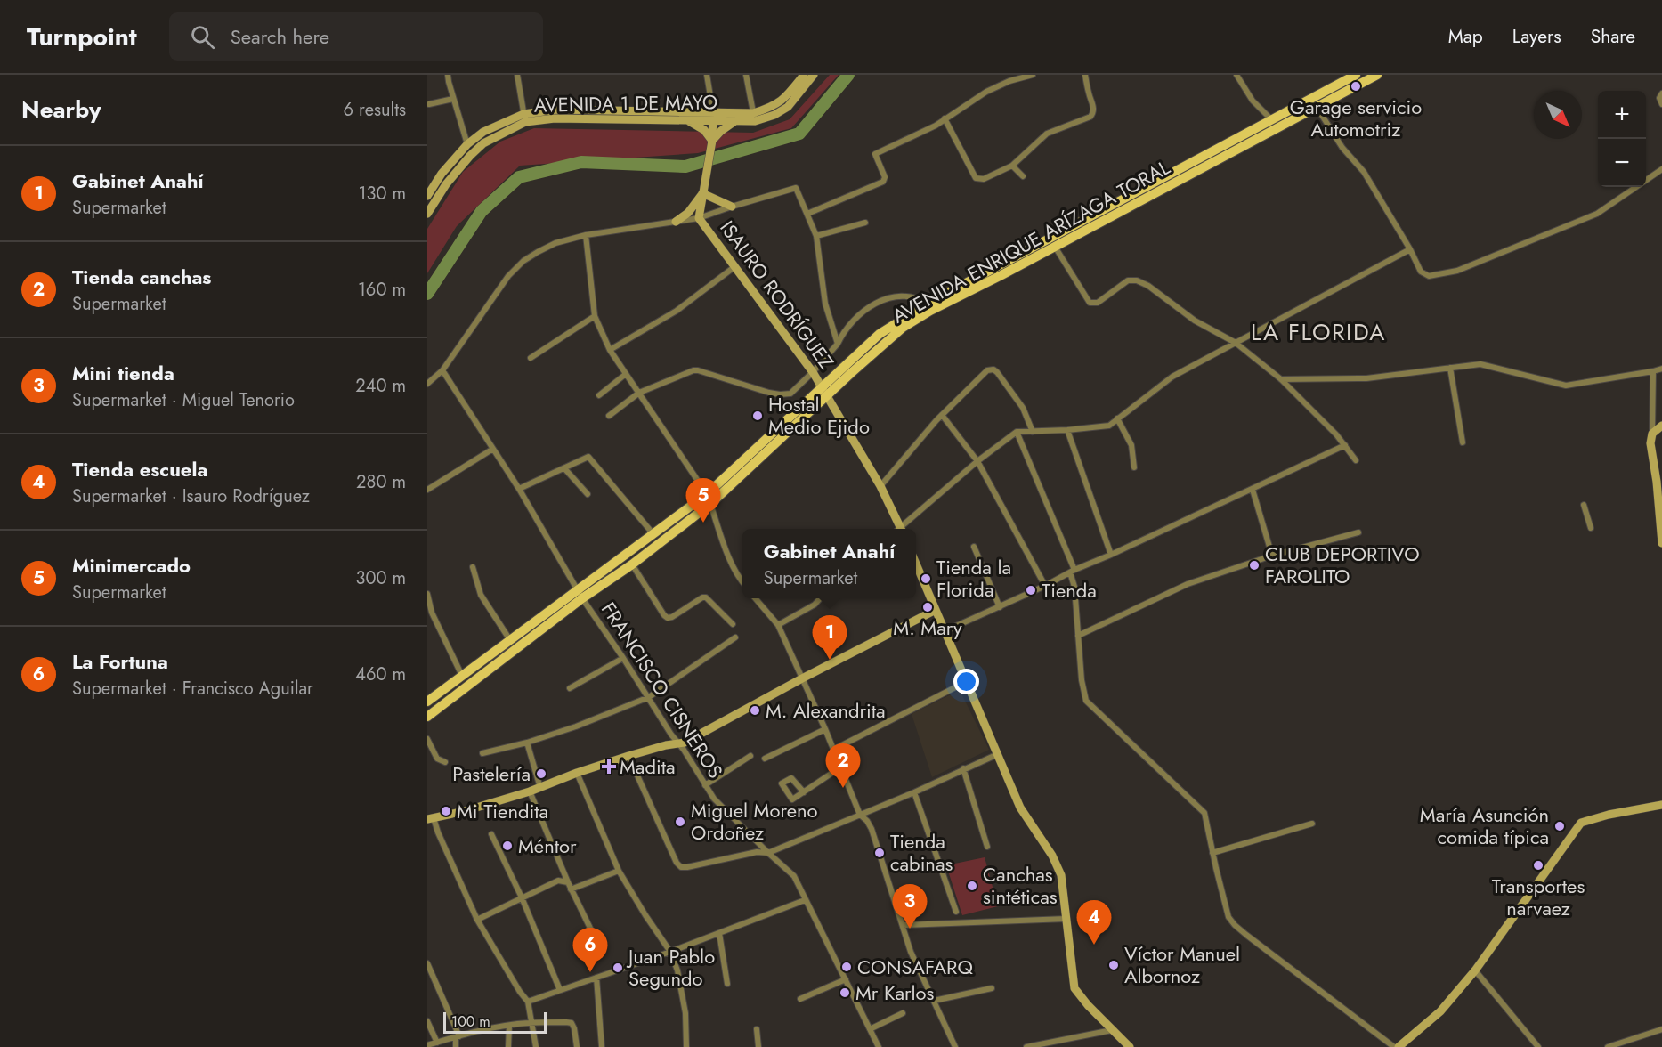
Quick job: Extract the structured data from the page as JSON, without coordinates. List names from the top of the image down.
{
  "streets": {
    "main road": ["AVENIDA ENRIQUE ARÍZAGA TORAL"],
    "street": ["AVENIDA 1 DE MAYO", "ISAURO RODRÍGUEZ", "FRANCISCO CISNEROS"]
  },
  "crossings": [
    ["AVENIDA ENRIQUE ARÍZAGA TORAL", "ISAURO RODRÍGUEZ"],
    ["AVENIDA ENRIQUE ARÍZAGA TORAL", "FRANCISCO CISNEROS"]
  ],
  "districts": ["LA FLORIDA"],
  "places": {
    "other": [
      "Garage servicio Automotriz",
      "Hostal Medio Ejido",
      "CLUB DEPORTIVO FAROLITO",
      "Tienda la Florida",
      "Tienda",
      "M. Mary",
      "M. Alexandrita",
      "Pastelería",
      "Mi Tiendita",
      "Miguel Moreno Ordoñez",
      "María Asunción comida típica",
      "Méntor",
      "Tienda cabinas",
      "Transportes narvaez",
      "Canchas sintéticas",
      "Víctor Manuel Albornoz",
      "CONSAFARQ",
      "Juan Pablo Segundo",
      "Mr Karlos"
    ],
    "health": ["Madita"]
  },
  "scale_bar": "100 m",
  "north": "bottom right",
  "page": {
    "header": "Turnpoint",
    "search": "Search here",
    "nav": ["Map", "Layers", "Share"],
    "heading": ["Nearby", "6 results"],
    "map_buttons": ["+", "−"],
    "list": [
      {
        "mark": "1",
        "name": "Gabinet Anahí",
        "note": "Supermarket",
        "value": "130 m"
      },
      {
        "mark": "2",
        "name": "Tienda canchas",
        "note": "Supermarket",
        "value": "160 m"
      },
      {
        "mark": "3",
        "name": "Mini tienda",
        "note": "Supermarket · Miguel Tenorio",
        "value": "240 m"
      },
      {
        "mark": "4",
        "name": "Tienda escuela",
        "note": "Supermarket · Isauro Rodríguez",
        "value": "280 m"
      },
      {
        "mark": "5",
        "name": "Minimercado",
        "note": "Supermarket",
        "value": "300 m"
      },
      {
        "mark": "6",
        "name": "La Fortuna",
        "note": "Supermarket · Francisco Aguilar",
        "value": "460 m"
      }
    ],
    "pins": [
      "5",
      "1",
      "2",
      "3",
      "4",
      "6"
    ],
    "popup": ["Gabinet Anahí", "Supermarket"],
    "scale": "100 m"
  }
}
